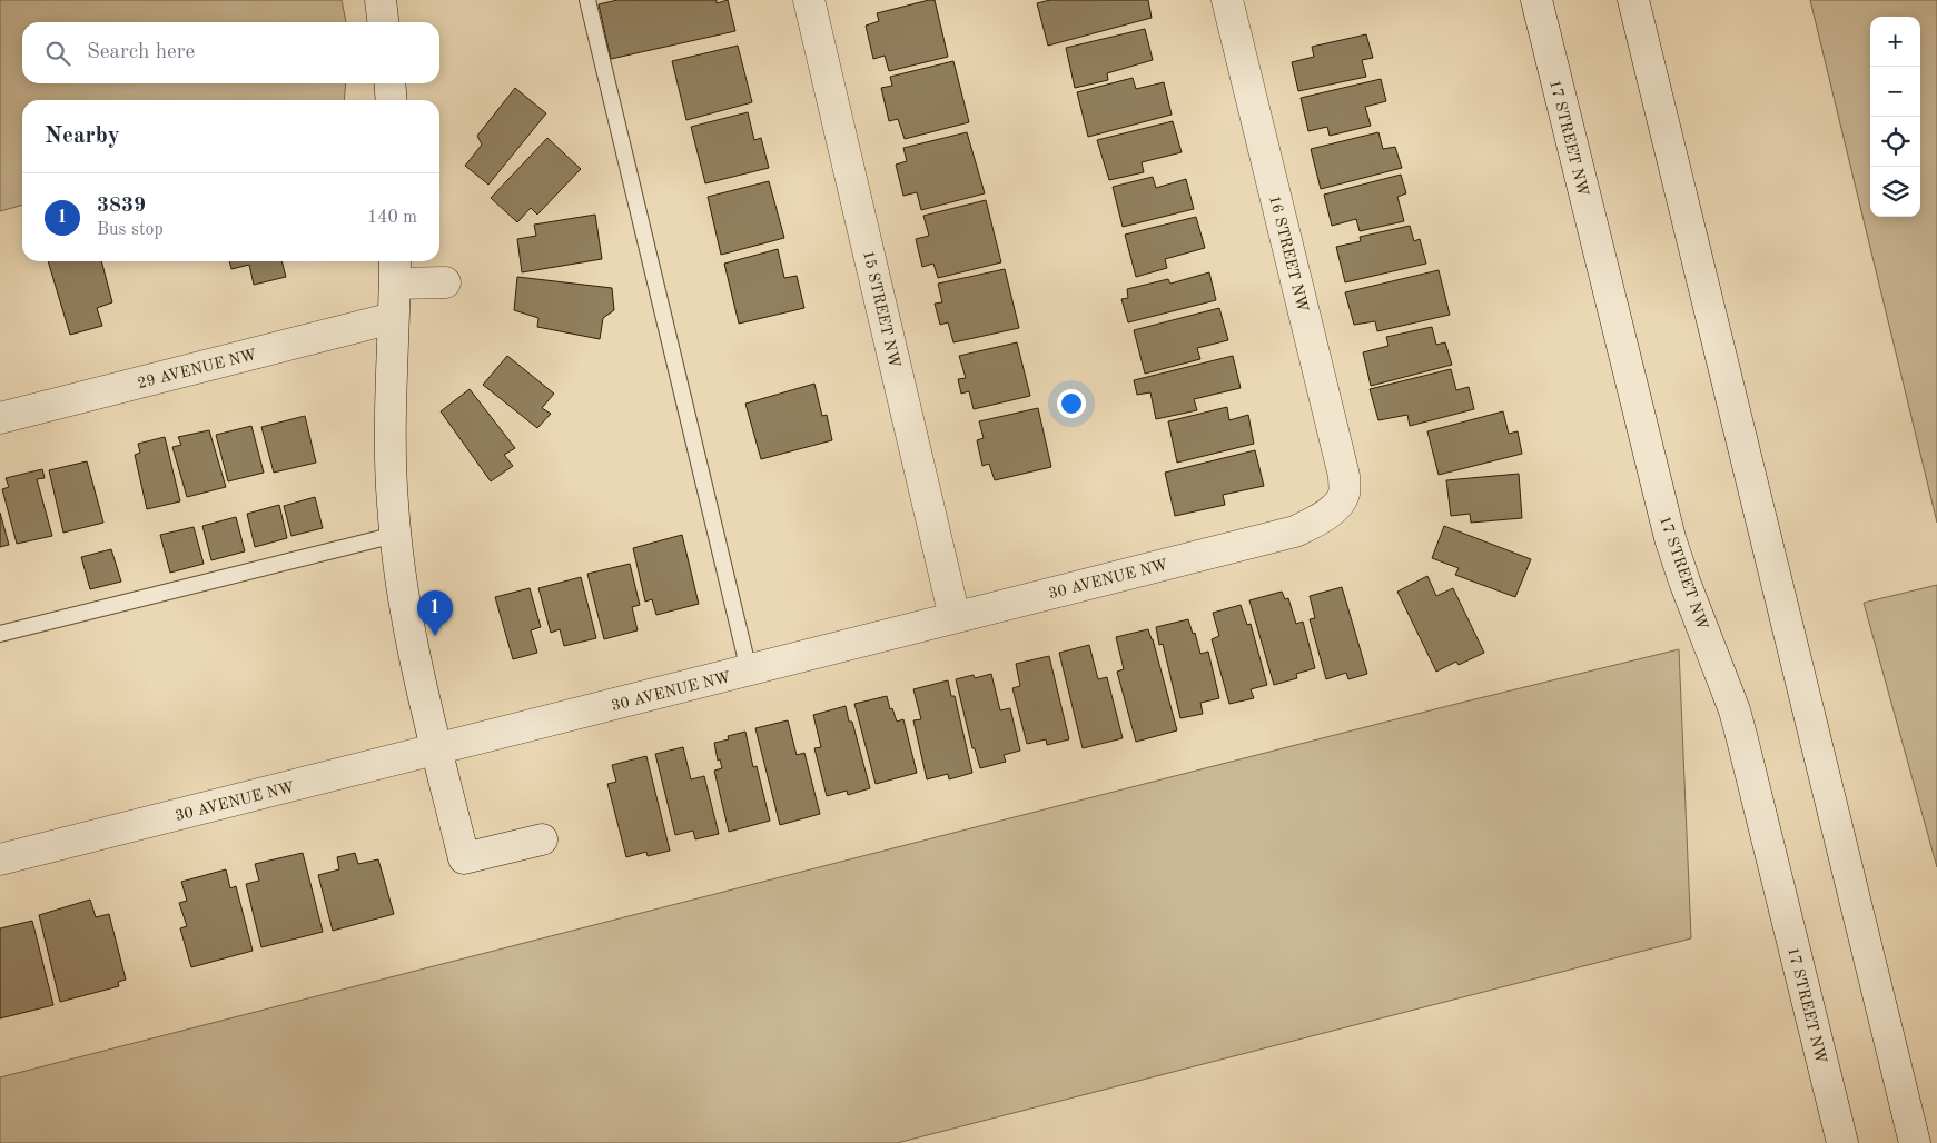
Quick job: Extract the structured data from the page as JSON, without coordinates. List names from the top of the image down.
{
  "streets": {
    "street": [
      "17 STREET NW",
      "16 STREET NW",
      "15 STREET NW",
      "29 AVENUE NW",
      "30 AVENUE NW"
    ]
  },
  "crossings": [
    ["16 STREET NW", "30 AVENUE NW"],
    ["15 STREET NW", "30 AVENUE NW"]
  ],
  "page": {
    "map_buttons": ["+", "−"],
    "search": "Search here",
    "heading": "Nearby",
    "list": [
      {
        "mark": "1",
        "name": "3839",
        "note": "Bus stop",
        "value": "140 m"
      }
    ],
    "pins": "1"
  }
}
